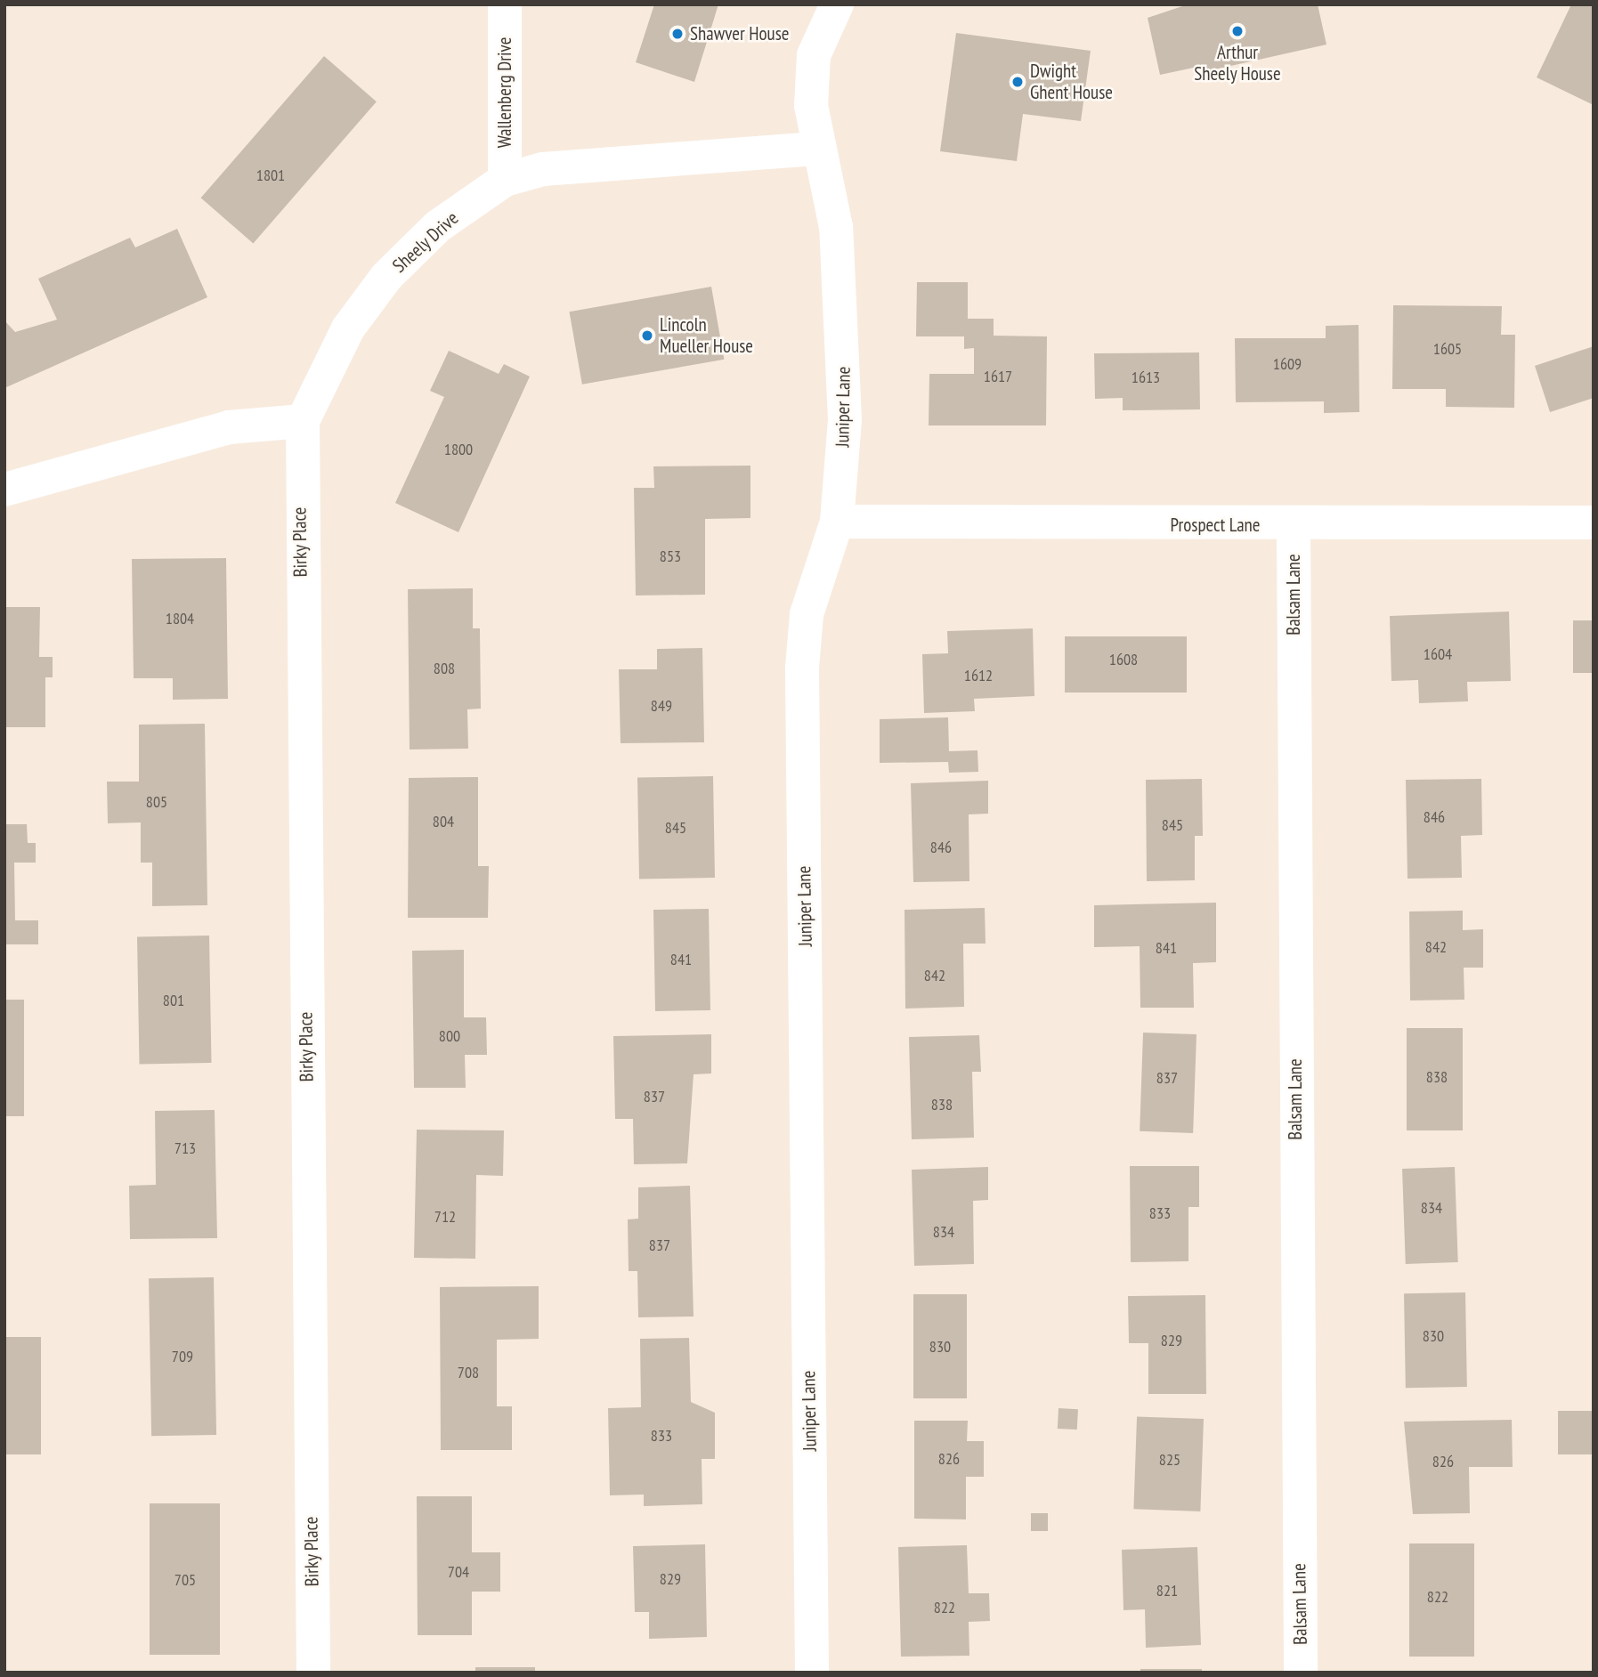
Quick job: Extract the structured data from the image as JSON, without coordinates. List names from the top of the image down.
{
  "streets": {
    "street": [
      "Wallenberg Drive",
      "Sheely Drive",
      "Juniper Lane",
      "Prospect Lane",
      "Birky Place",
      "Balsam Lane"
    ]
  },
  "crossings": [
    ["Wallenberg Drive", "Sheely Drive"],
    ["Sheely Drive", "Juniper Lane"],
    ["Sheely Drive", "Birky Place"],
    ["Juniper Lane", "Prospect Lane"],
    ["Prospect Lane", "Balsam Lane"]
  ],
  "places": [
    "Arthur Sheely House",
    "Shawver House",
    "Dwight Ghent House",
    "Lincoln Mueller House"
  ],
  "house_numbers": [
    "1801",
    "1605",
    "1609",
    "1617",
    "1613",
    "1800",
    "853",
    "1804",
    "1604",
    "1608",
    "808",
    "1612",
    "849",
    "805",
    "846",
    "804",
    "845",
    "845",
    "846",
    "842",
    "841",
    "841",
    "842",
    "801",
    "800",
    "838",
    "837",
    "837",
    "838",
    "713",
    "834",
    "833",
    "712",
    "834",
    "837",
    "830",
    "829",
    "830",
    "709",
    "708",
    "833",
    "826",
    "825",
    "826",
    "704",
    "829",
    "705",
    "821",
    "822",
    "822"
  ]
}
